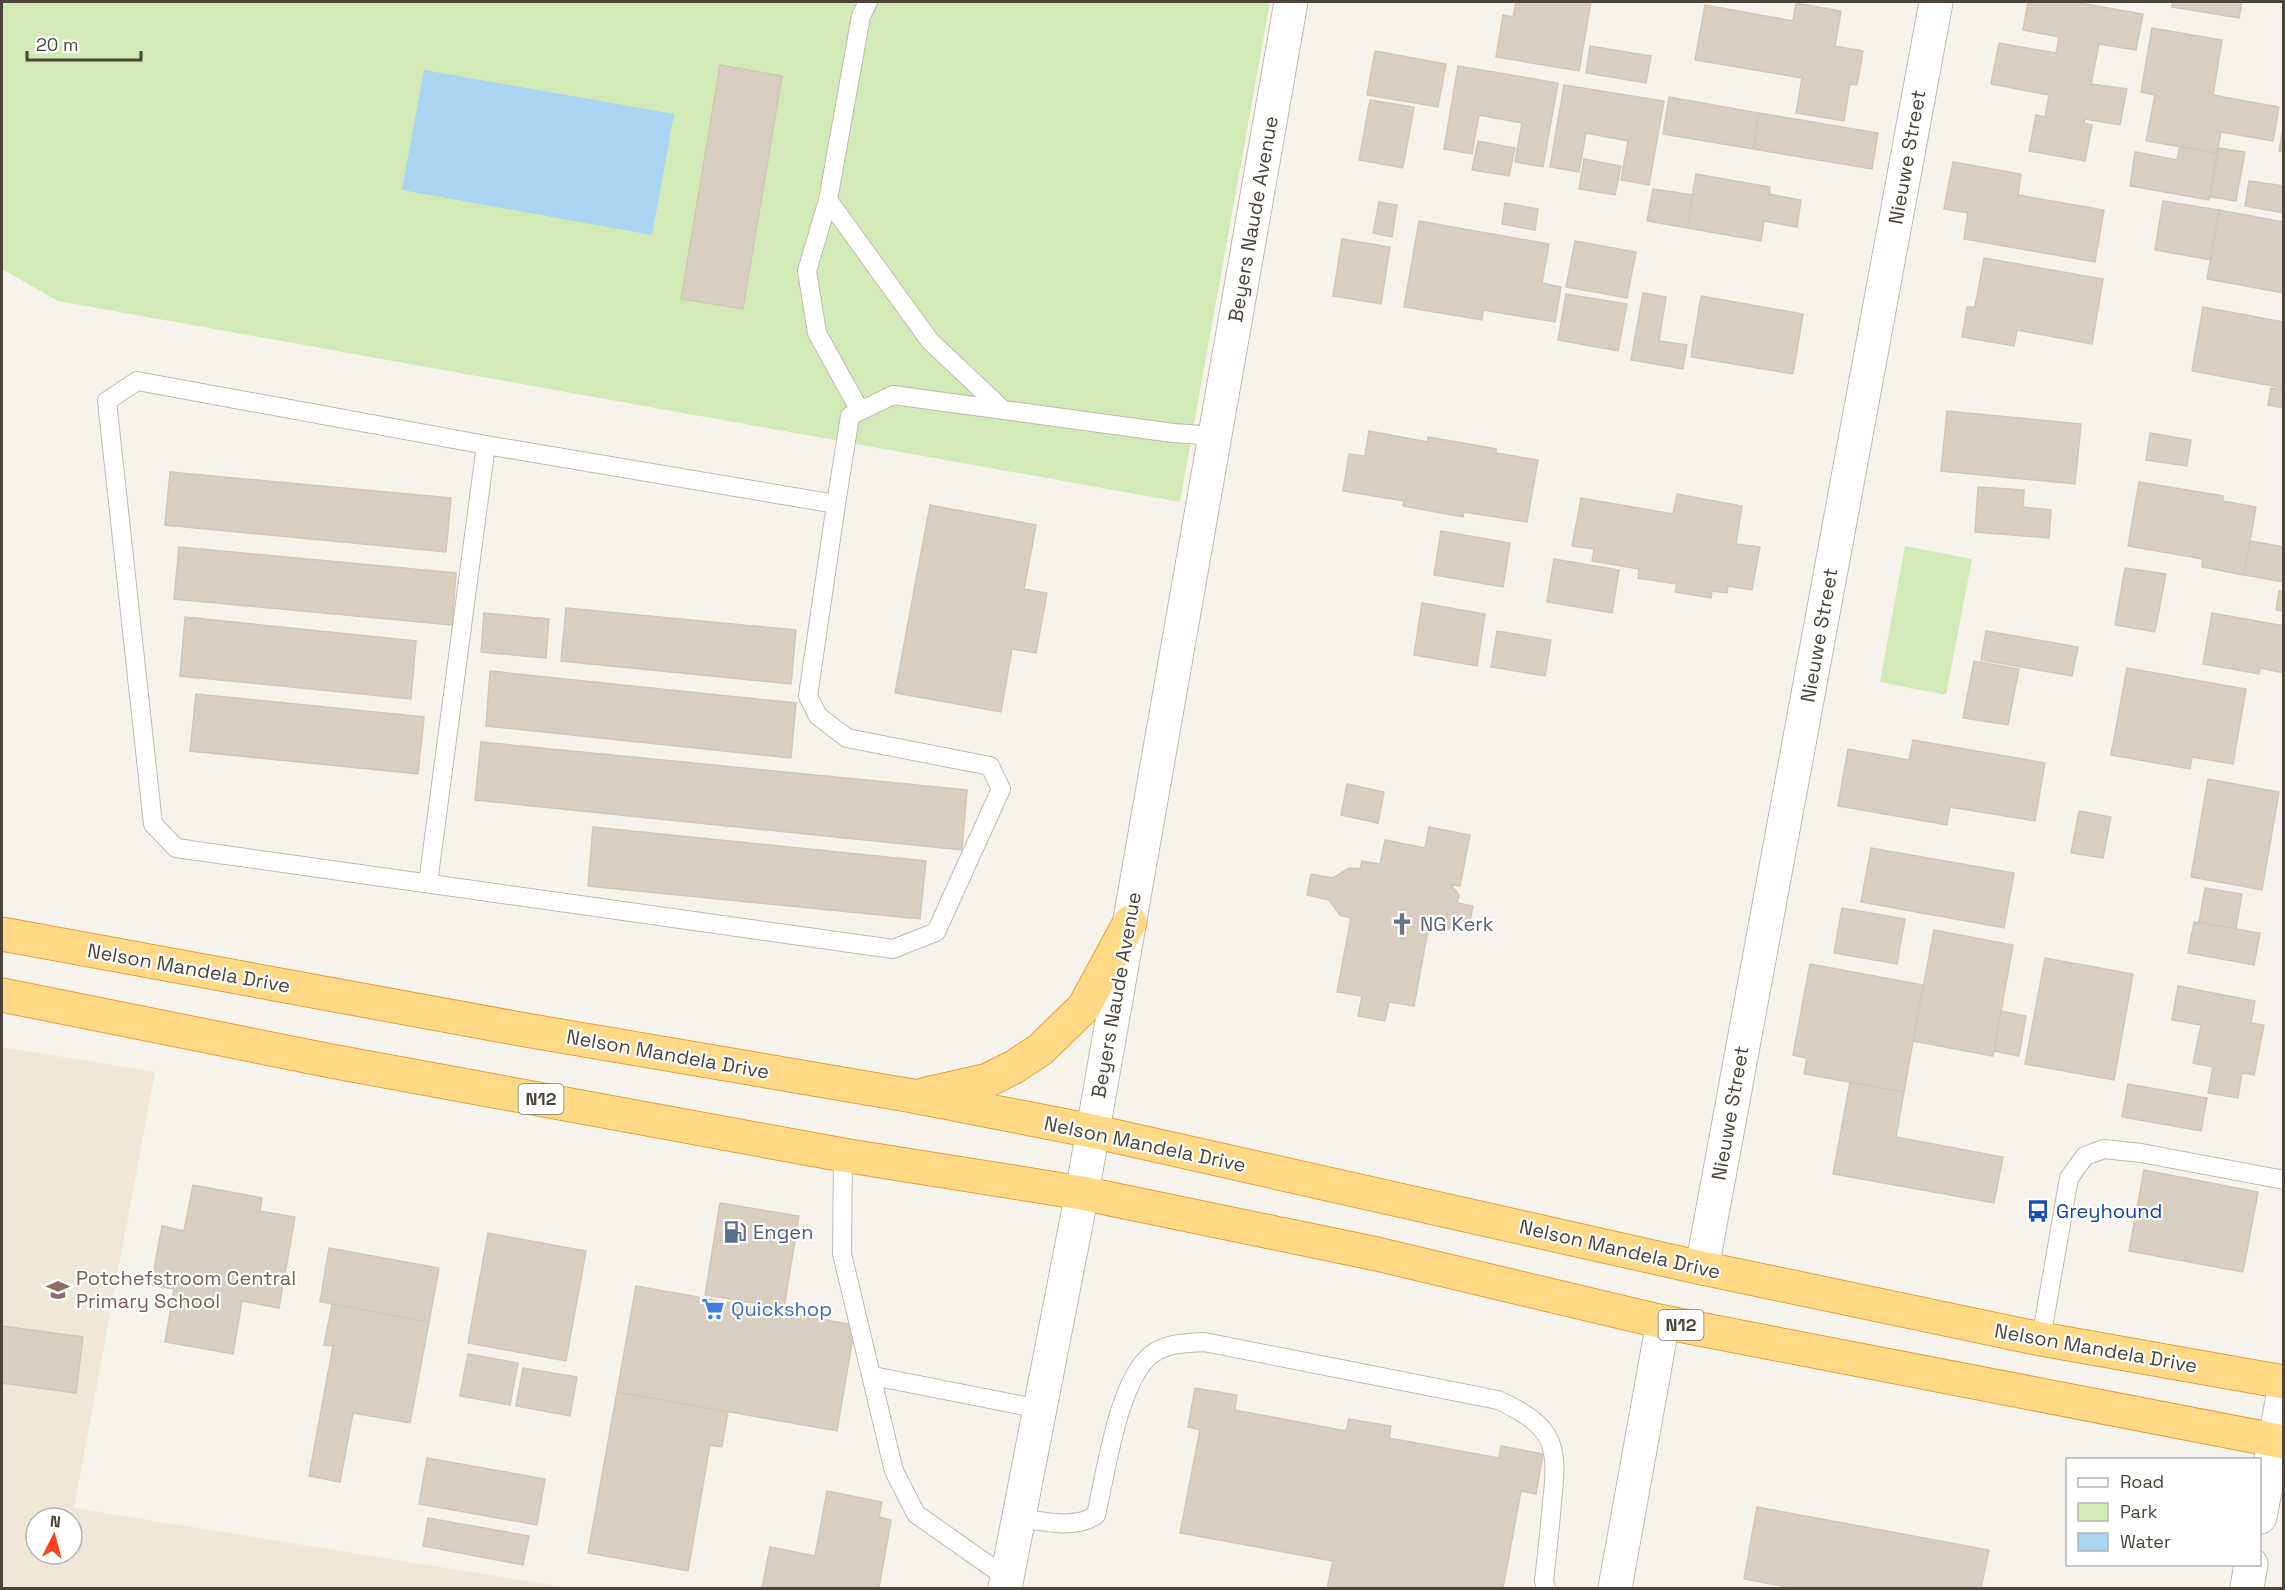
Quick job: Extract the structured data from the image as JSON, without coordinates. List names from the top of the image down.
{
  "streets": {
    "highway": ["Nelson Mandela Drive", "N12"],
    "street": ["Nieuwe Street", "Beyers Naude Avenue"]
  },
  "crossings": [
    ["Nieuwe Street", "Nelson Mandela Drive"],
    ["Beyers Naude Avenue", "Nelson Mandela Drive"],
    ["Beyers Naude Avenue", "N12"]
  ],
  "places": {
    "church": ["NG Kerk"],
    "bus stop": ["Greyhound"],
    "fuel station": ["Engen"],
    "school or university": ["Potchefstroom Central Primary School"],
    "supermarket": ["Quickshop"]
  },
  "legend": ["Road", "Park", "Water"],
  "scale_bar": "20 m",
  "north": "top"
}
